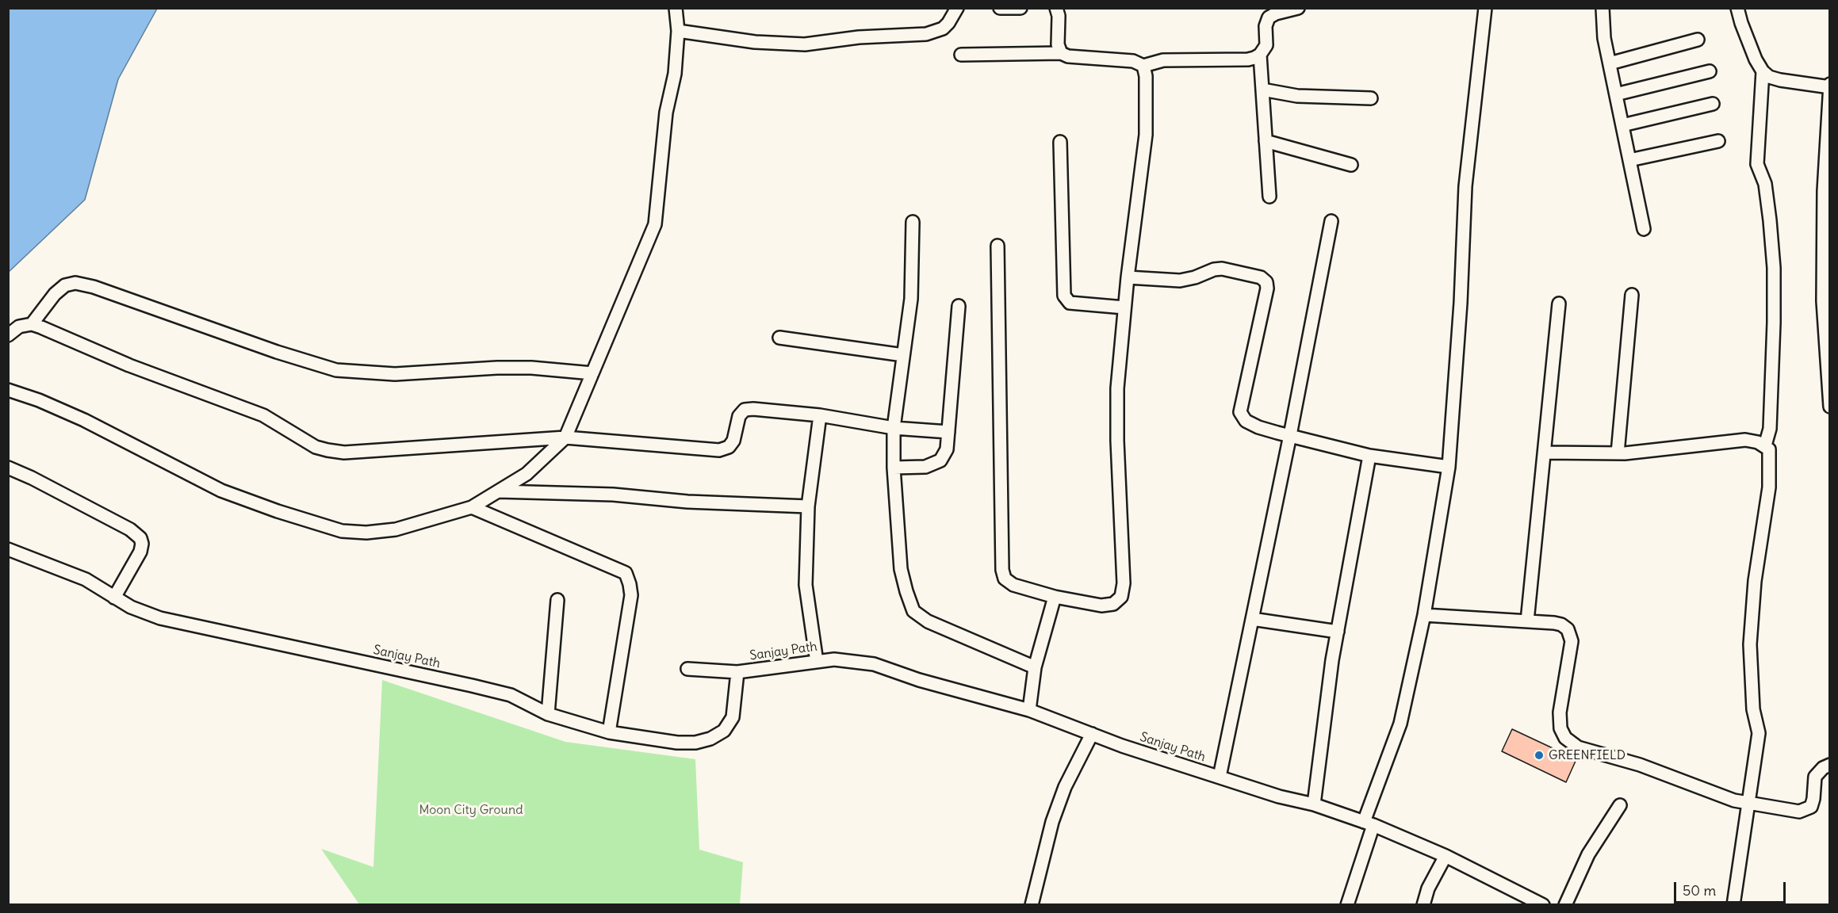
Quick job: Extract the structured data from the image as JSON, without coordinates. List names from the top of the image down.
{
  "streets": {
    "street": ["Sanjay Path"]
  },
  "parks": ["Moon City Ground"],
  "places": ["GREENFIELD"],
  "scale_bar": "50 m"
}
